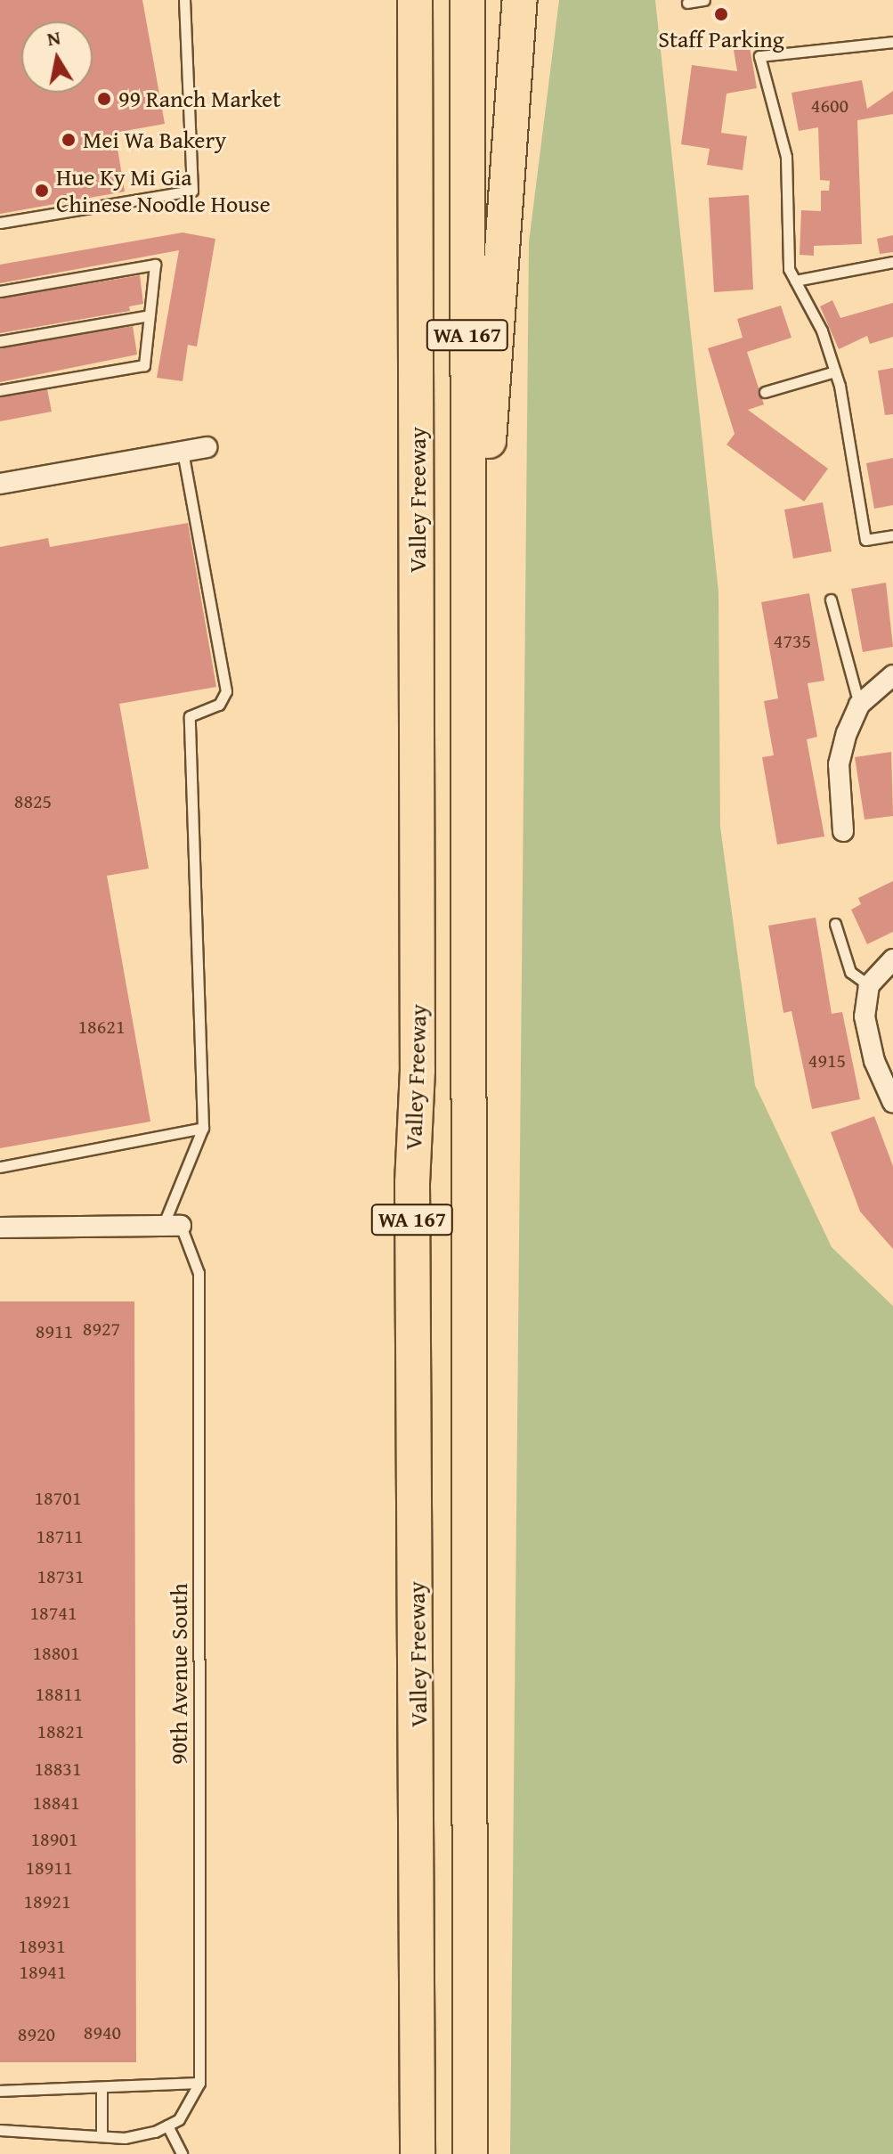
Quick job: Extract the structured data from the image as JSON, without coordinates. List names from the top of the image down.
{
  "streets": {
    "highway": ["WA 167", "Valley Freeway"],
    "lane": ["90th Avenue South"]
  },
  "places": [
    "Staff Parking",
    "99 Ranch Market",
    "Mei Wa Bakery",
    "Hue Ky Mi Gia Chinese Noodle House"
  ],
  "house_numbers": [
    "4600",
    "4735",
    "8825",
    "18621",
    "4915",
    "8927",
    "8911",
    "18701",
    "18711",
    "18731",
    "18741",
    "18801",
    "18811",
    "18821",
    "18831",
    "18841",
    "18901",
    "18911",
    "18921",
    "18931",
    "18941",
    "8940",
    "8920"
  ],
  "north": "top"
}
